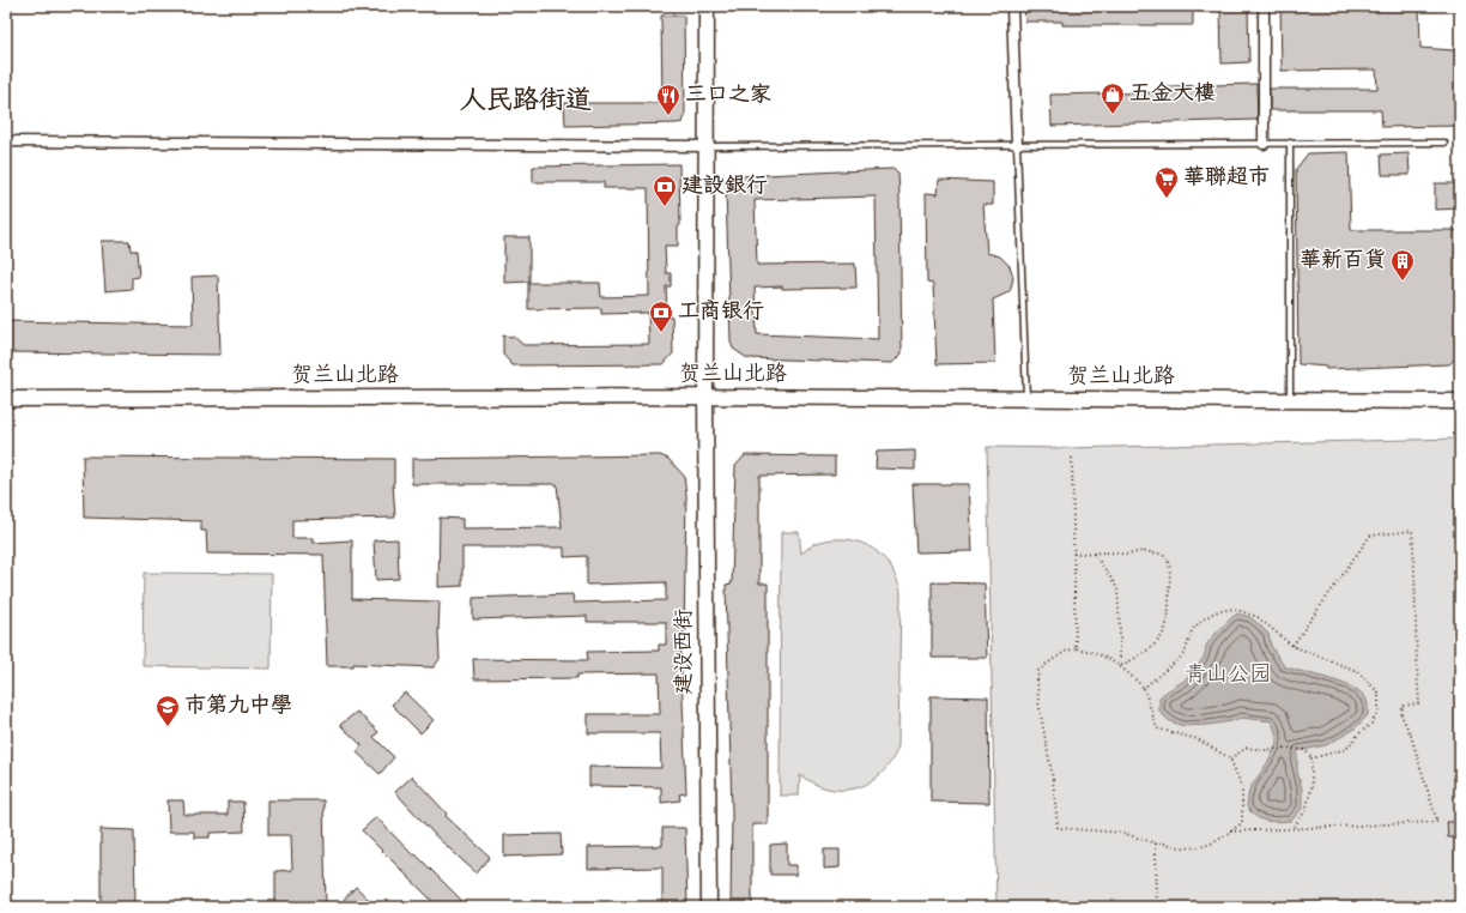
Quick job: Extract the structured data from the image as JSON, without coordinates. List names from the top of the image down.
{
  "streets": {
    "main road": ["贺兰山北路", "建设西街"]
  },
  "crossings": [
    ["贺兰山北路", "建设西街"]
  ],
  "districts": ["人民路街道"],
  "parks": ["青山公园"],
  "places": {
    "shop": ["五金大樓"],
    "restaurant": ["三口之家"],
    "supermarket": ["華聯超市"],
    "bank": ["建設銀行", "工商银行"],
    "building": ["華新百貨"],
    "school or university": ["市第九中學"]
  }
}
